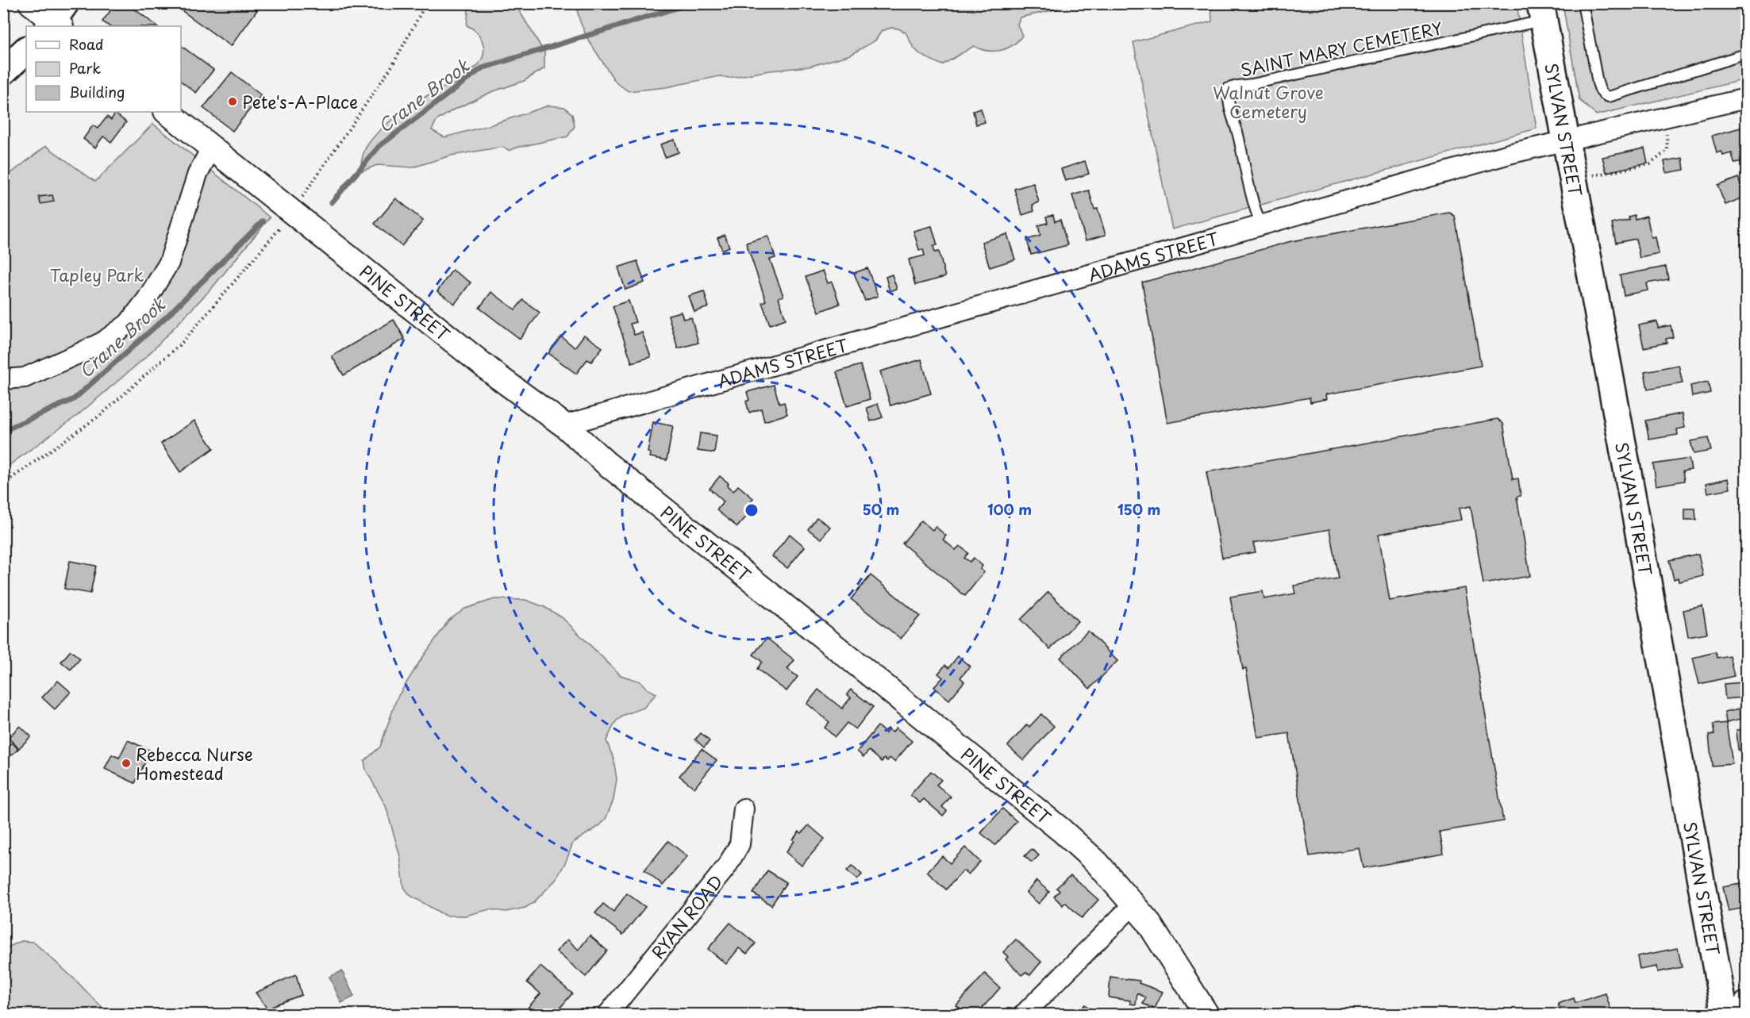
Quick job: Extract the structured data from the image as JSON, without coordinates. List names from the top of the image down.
{
  "streets": {
    "main road": ["SYLVAN STREET"],
    "street": ["ADAMS STREET", "PINE STREET", "RYAN ROAD"],
    "lane": ["SAINT MARY CEMETERY"]
  },
  "crossings": [
    ["SAINT MARY CEMETERY", "SYLVAN STREET"],
    ["SAINT MARY CEMETERY", "ADAMS STREET"],
    ["SYLVAN STREET", "ADAMS STREET"],
    ["ADAMS STREET", "PINE STREET"]
  ],
  "water": ["Crane Brook"],
  "parks": ["Walnut Grove Cemetery", "Tapley Park"],
  "places": ["Pete's-A-Place", "Rebecca Nurse Homestead"],
  "legend": ["Road", "Park", "Building"],
  "rings": ["50 m", "100 m", "150 m"]
}
